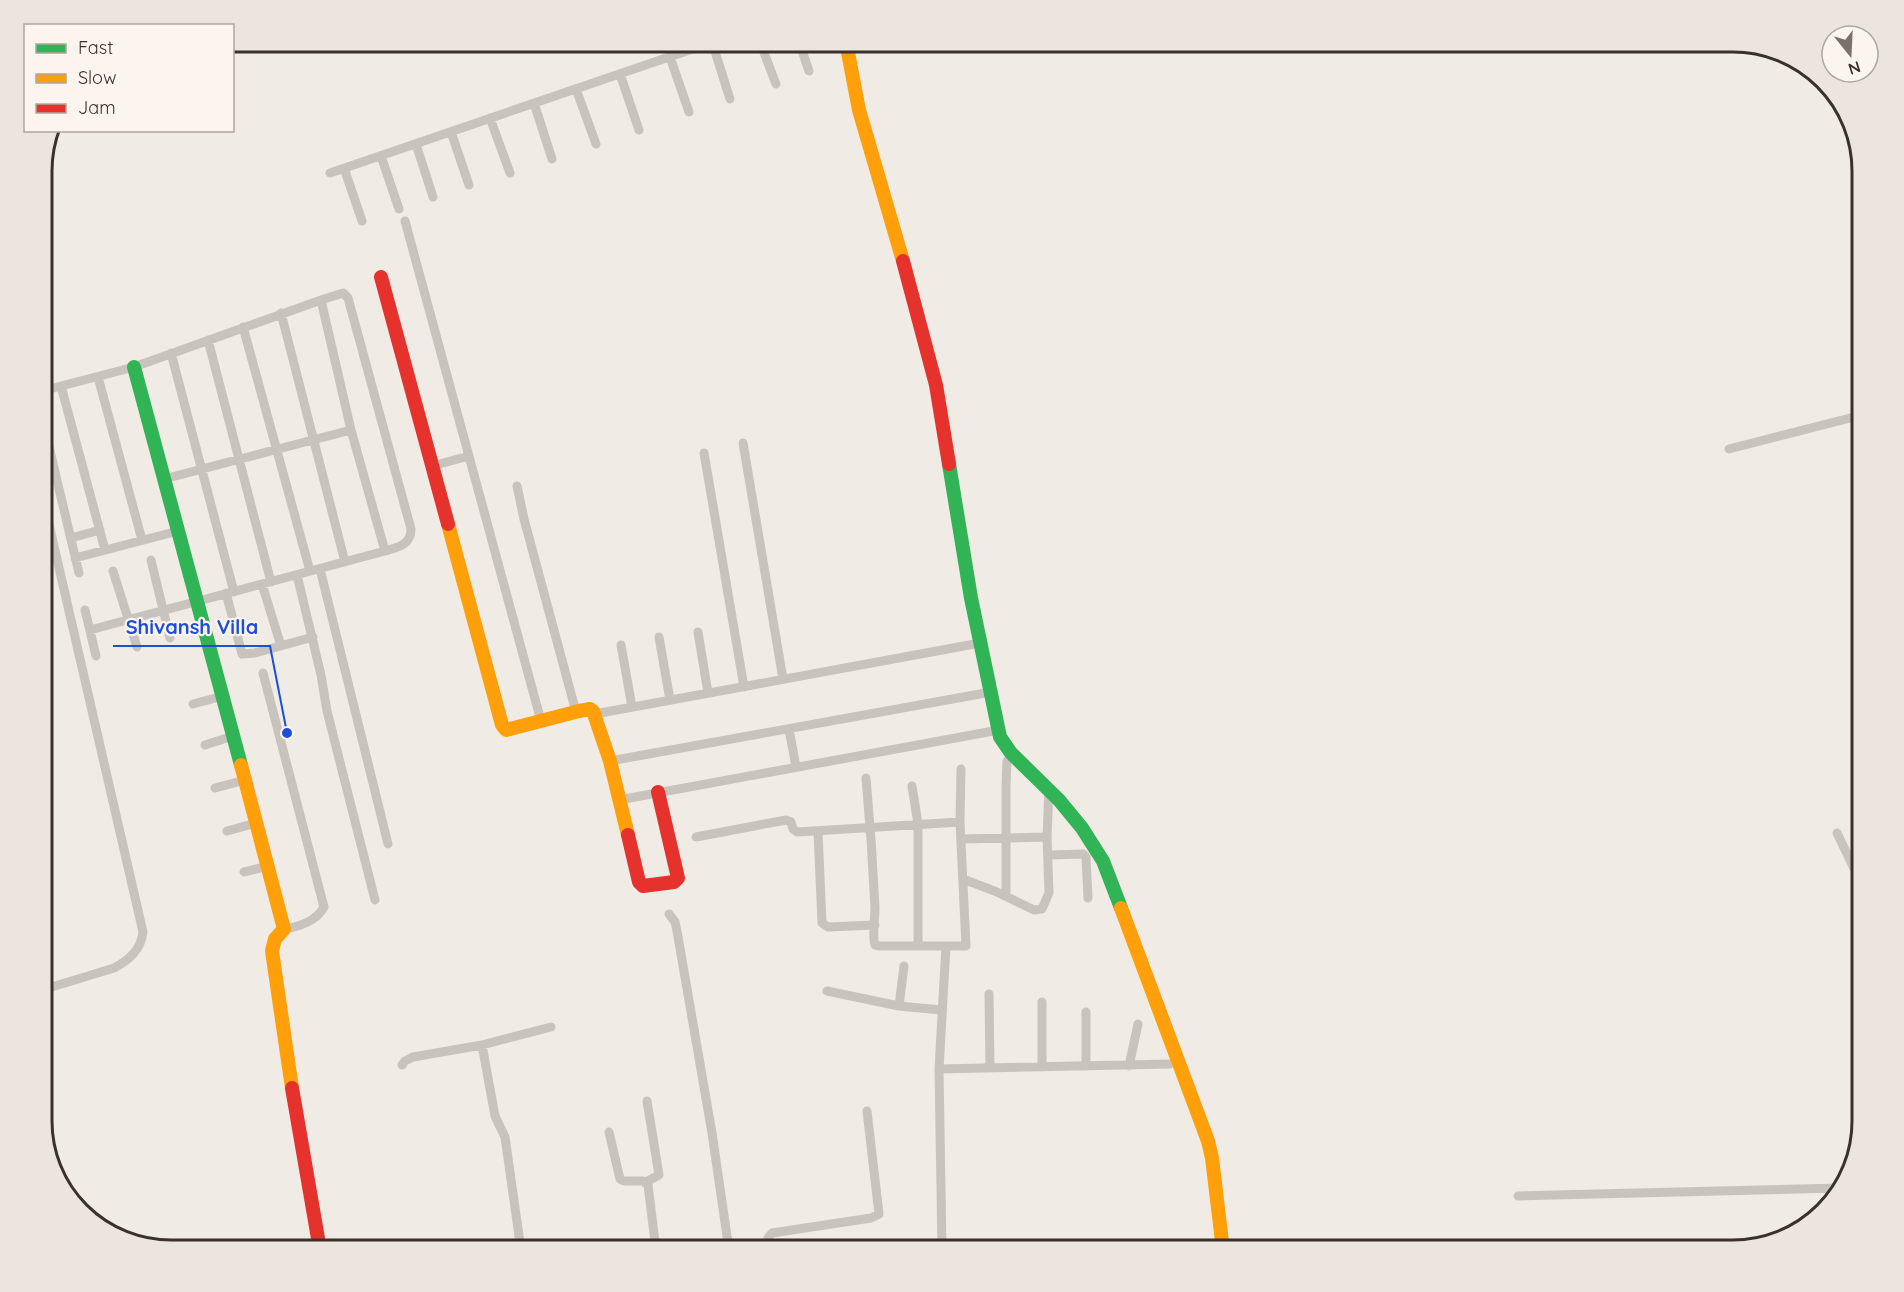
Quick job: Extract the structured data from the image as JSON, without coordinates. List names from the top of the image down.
{
  "places": ["Shivansh Villa"],
  "legend": ["Fast", "Slow", "Jam"],
  "north": "bottom"
}
